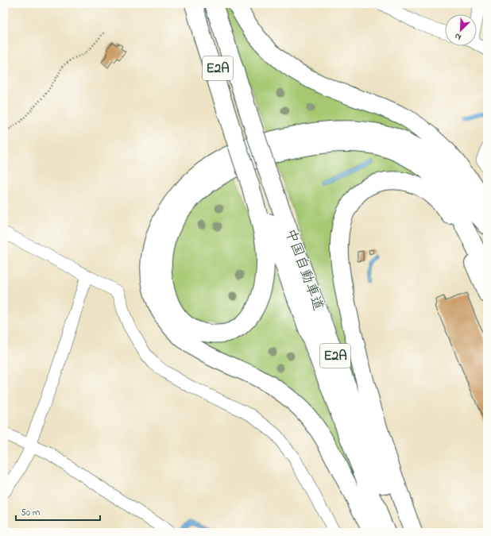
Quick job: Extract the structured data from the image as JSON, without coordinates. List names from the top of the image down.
{
  "streets": {
    "highway": ["E2A", "中国自動車道"]
  },
  "scale_bar": "50 m",
  "north": "bottom left"
}
